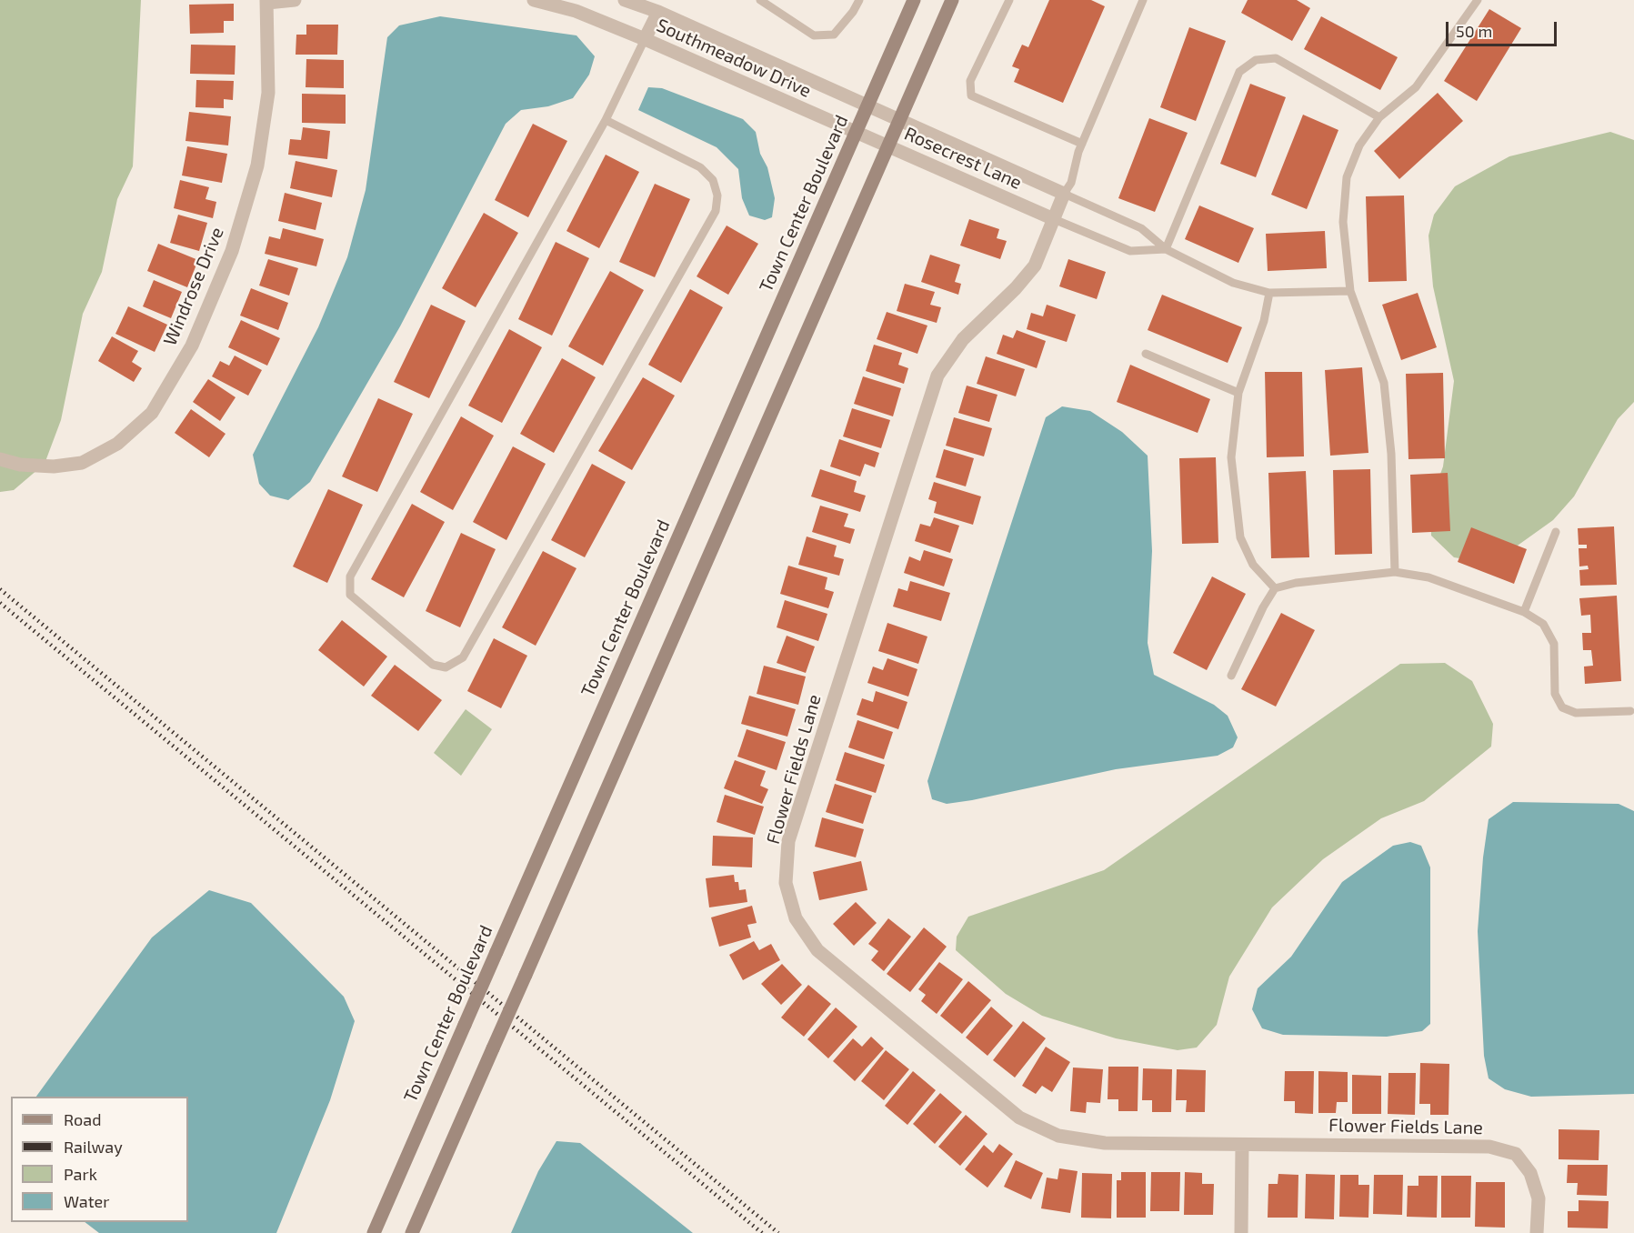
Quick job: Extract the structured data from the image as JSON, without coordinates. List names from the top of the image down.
{
  "streets": {
    "main road": ["Town Center Boulevard"],
    "street": [
      "Southmeadow Drive",
      "Rosecrest Lane",
      "Windrose Drive",
      "Flower Fields Lane"
    ]
  },
  "crossings": [
    ["Southmeadow Drive", "Rosecrest Lane"],
    ["Southmeadow Drive", "Town Center Boulevard"],
    ["Rosecrest Lane", "Town Center Boulevard"],
    ["Rosecrest Lane", "Flower Fields Lane"]
  ],
  "legend": [
    "Road",
    "Railway",
    "Park",
    "Water"
  ],
  "scale_bar": "50 m"
}
